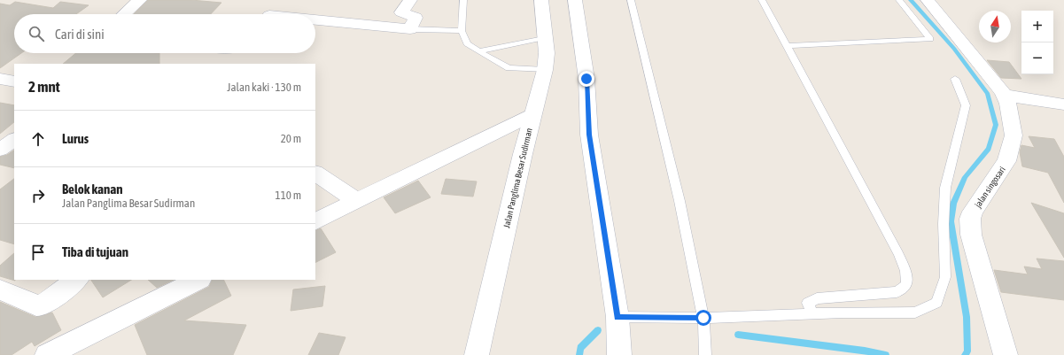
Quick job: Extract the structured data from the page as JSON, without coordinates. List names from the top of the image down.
{
  "streets": {
    "street": ["Jalan Panglima Besar Sudirman", "jalan singosari"]
  },
  "north": "top",
  "page": {
    "map_buttons": ["+", "−"],
    "search": "Cari di sini",
    "heading": ["2 mnt", "Jalan kaki · 130 m"],
    "list": [
      ["Lurus", "20 m"],
      ["Belok kanan", "Jalan Panglima Besar Sudirman", "110 m"],
      "Tiba di tujuan"
    ]
  }
}
